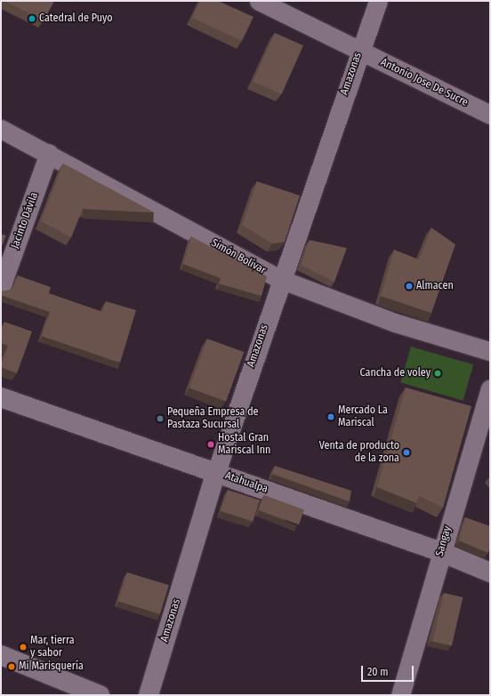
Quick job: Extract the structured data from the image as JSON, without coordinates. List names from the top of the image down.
{
  "streets": {
    "street": [
      "Amazonas",
      "Antonio Jose De Sucre",
      "Jacinto Dávila",
      "Simón Bolívar",
      "Atahualpa",
      "Sangay"
    ]
  },
  "crossings": [
    ["Amazonas", "Antonio Jose De Sucre"],
    ["Amazonas", "Simón Bolívar"],
    ["Amazonas", "Atahualpa"],
    ["Jacinto Dávila", "Simón Bolívar"],
    ["Atahualpa", "Sangay"]
  ],
  "places": [
    "Catedral de Puyo",
    "Almacen",
    "Cancha de voley",
    "Mercado La Mariscal",
    "Pequeña Empresa de Pastaza Sucursal",
    "Hostal Gran Mariscal Inn",
    "Venta de producto de la zona",
    "Mar, tierra y sabor",
    "Mi Marisquería"
  ],
  "scale_bar": "20 m"
}
